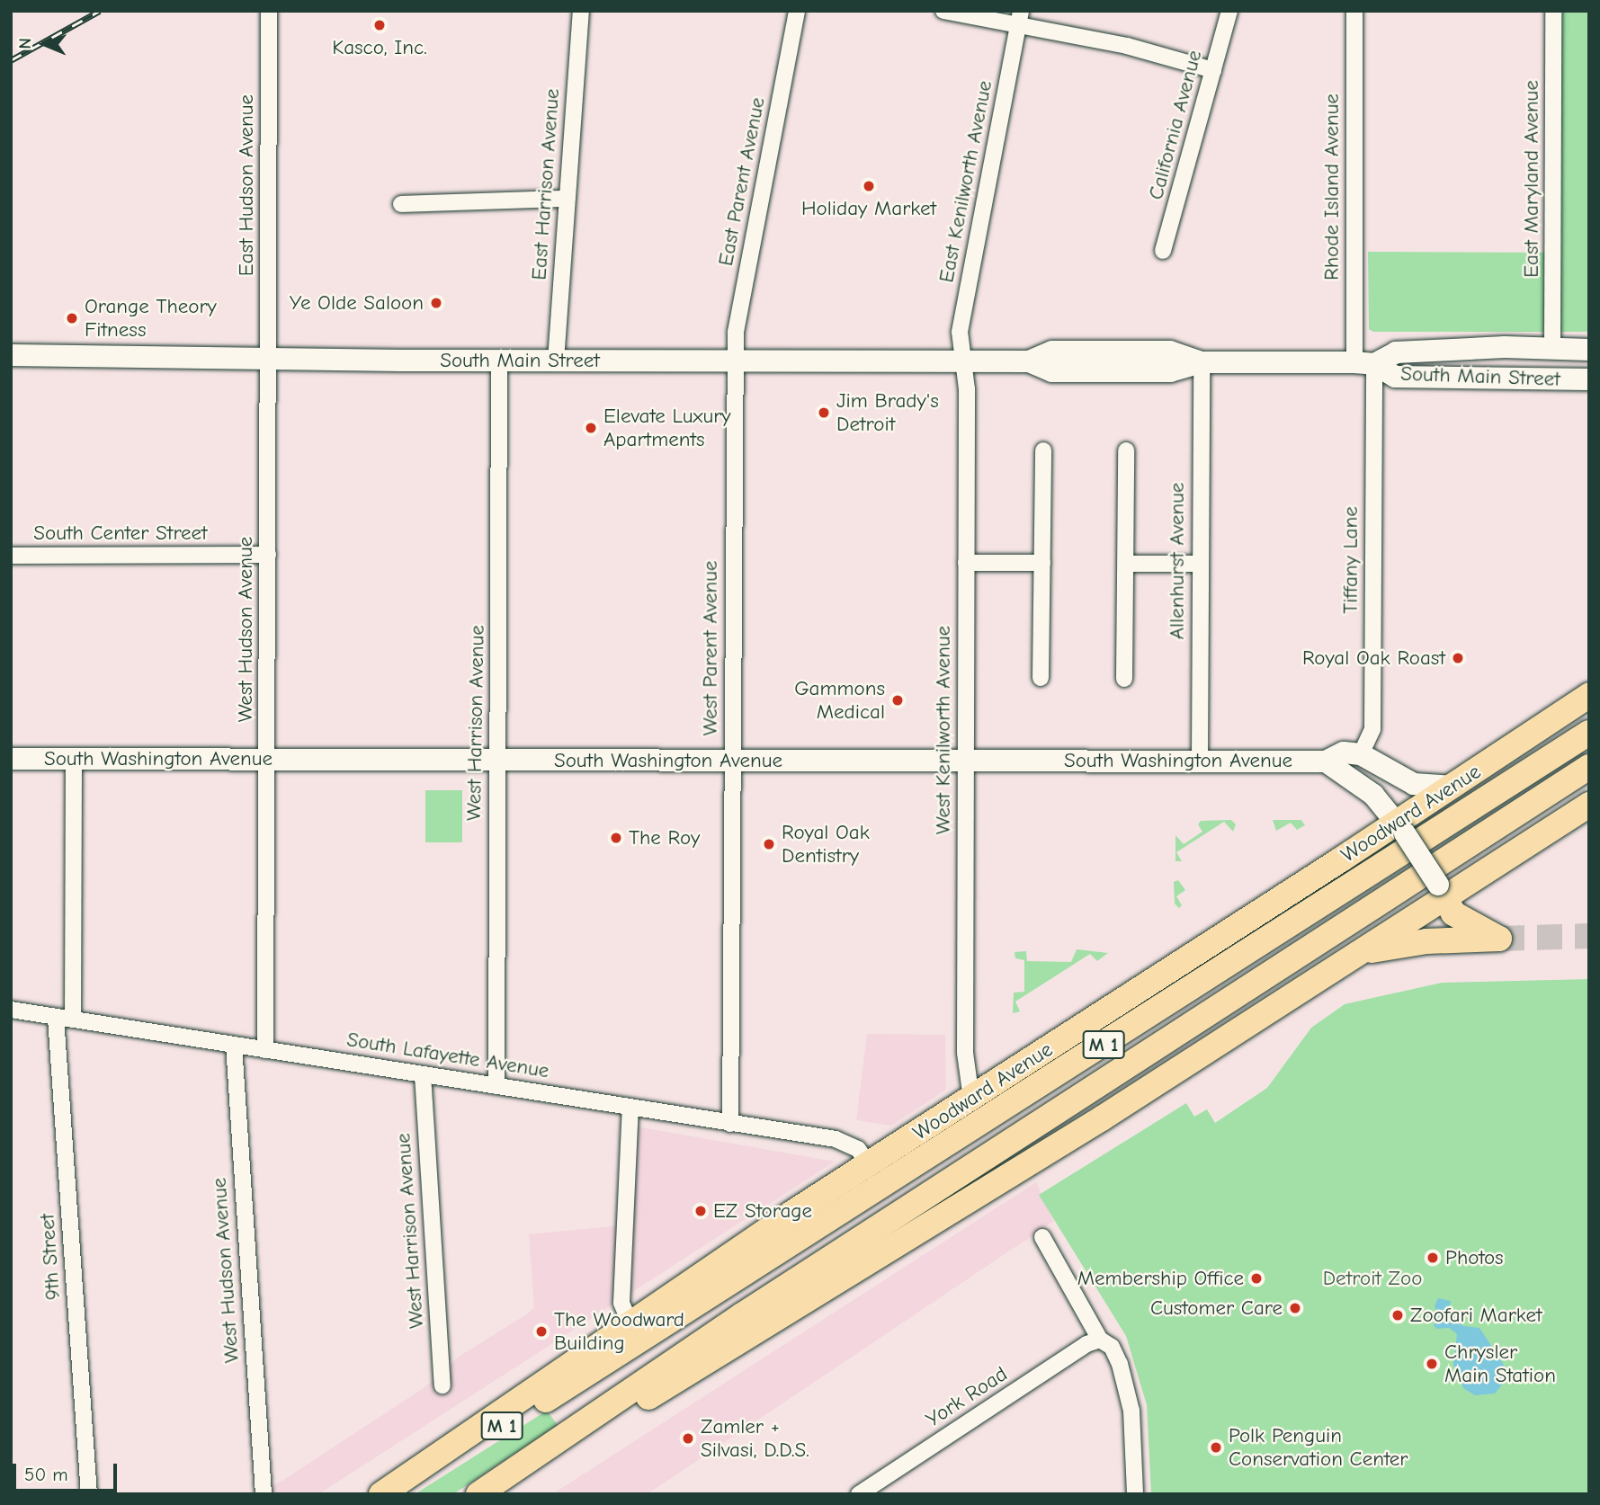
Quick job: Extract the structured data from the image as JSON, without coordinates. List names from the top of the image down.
{
  "streets": {
    "main road": [
      "South Main Street",
      "South Washington Avenue",
      "Woodward Avenue",
      "M 1"
    ],
    "street": [
      "California Avenue",
      "East Maryland Avenue",
      "East Parent Avenue",
      "East Kenilworth Avenue",
      "East Harrison Avenue",
      "East Hudson Avenue",
      "Rhode Island Avenue",
      "South Center Street",
      "Tiffany Lane",
      "Allenhurst Avenue",
      "West Hudson Avenue",
      "West Parent Avenue",
      "West Harrison Avenue",
      "West Kenilworth Avenue",
      "South Lafayette Avenue",
      "9th Street",
      "York Road"
    ]
  },
  "crossings": [
    ["East Maryland Avenue", "South Main Street"],
    ["East Parent Avenue", "South Main Street"],
    ["East Parent Avenue", "West Parent Avenue"],
    ["East Kenilworth Avenue", "South Main Street"],
    ["East Kenilworth Avenue", "West Kenilworth Avenue"],
    ["East Harrison Avenue", "South Main Street"],
    ["East Hudson Avenue", "South Main Street"],
    ["East Hudson Avenue", "West Hudson Avenue"],
    ["Rhode Island Avenue", "South Main Street"],
    ["Rhode Island Avenue", "Tiffany Lane"],
    ["South Main Street", "Tiffany Lane"],
    ["South Main Street", "Allenhurst Avenue"],
    ["South Main Street", "West Hudson Avenue"],
    ["South Main Street", "West Parent Avenue"],
    ["South Main Street", "West Harrison Avenue"],
    ["South Main Street", "West Kenilworth Avenue"],
    ["South Center Street", "West Hudson Avenue"],
    ["Tiffany Lane", "South Washington Avenue"],
    ["Allenhurst Avenue", "South Washington Avenue"],
    ["West Hudson Avenue", "South Washington Avenue"],
    ["West Hudson Avenue", "South Lafayette Avenue"],
    ["West Parent Avenue", "South Washington Avenue"],
    ["West Parent Avenue", "South Lafayette Avenue"],
    ["West Harrison Avenue", "South Washington Avenue"],
    ["West Harrison Avenue", "South Lafayette Avenue"],
    ["West Kenilworth Avenue", "South Washington Avenue"],
    ["West Kenilworth Avenue", "Woodward Avenue"],
    ["Woodward Avenue", "South Lafayette Avenue"],
    ["South Lafayette Avenue", "9th Street"]
  ],
  "parks": ["Detroit Zoo"],
  "places": [
    "Kasco, Inc.",
    "Holiday Market",
    "Ye Olde Saloon",
    "Orange Theory Fitness",
    "Jim Brady's Detroit",
    "Elevate Luxury Apartments",
    "Royal Oak Roast",
    "Gammons Medical",
    "The Roy",
    "Royal Oak Dentistry",
    "EZ Storage",
    "Photos",
    "Membership Office",
    "Customer Care",
    "Zoofari Market",
    "The Woodward Building",
    "Chrysler Main Station",
    "Zamler + Silvasi, D.D.S.",
    "Polk Penguin Conservation Center"
  ],
  "scale_bar": "50 m",
  "north": "left"
}
